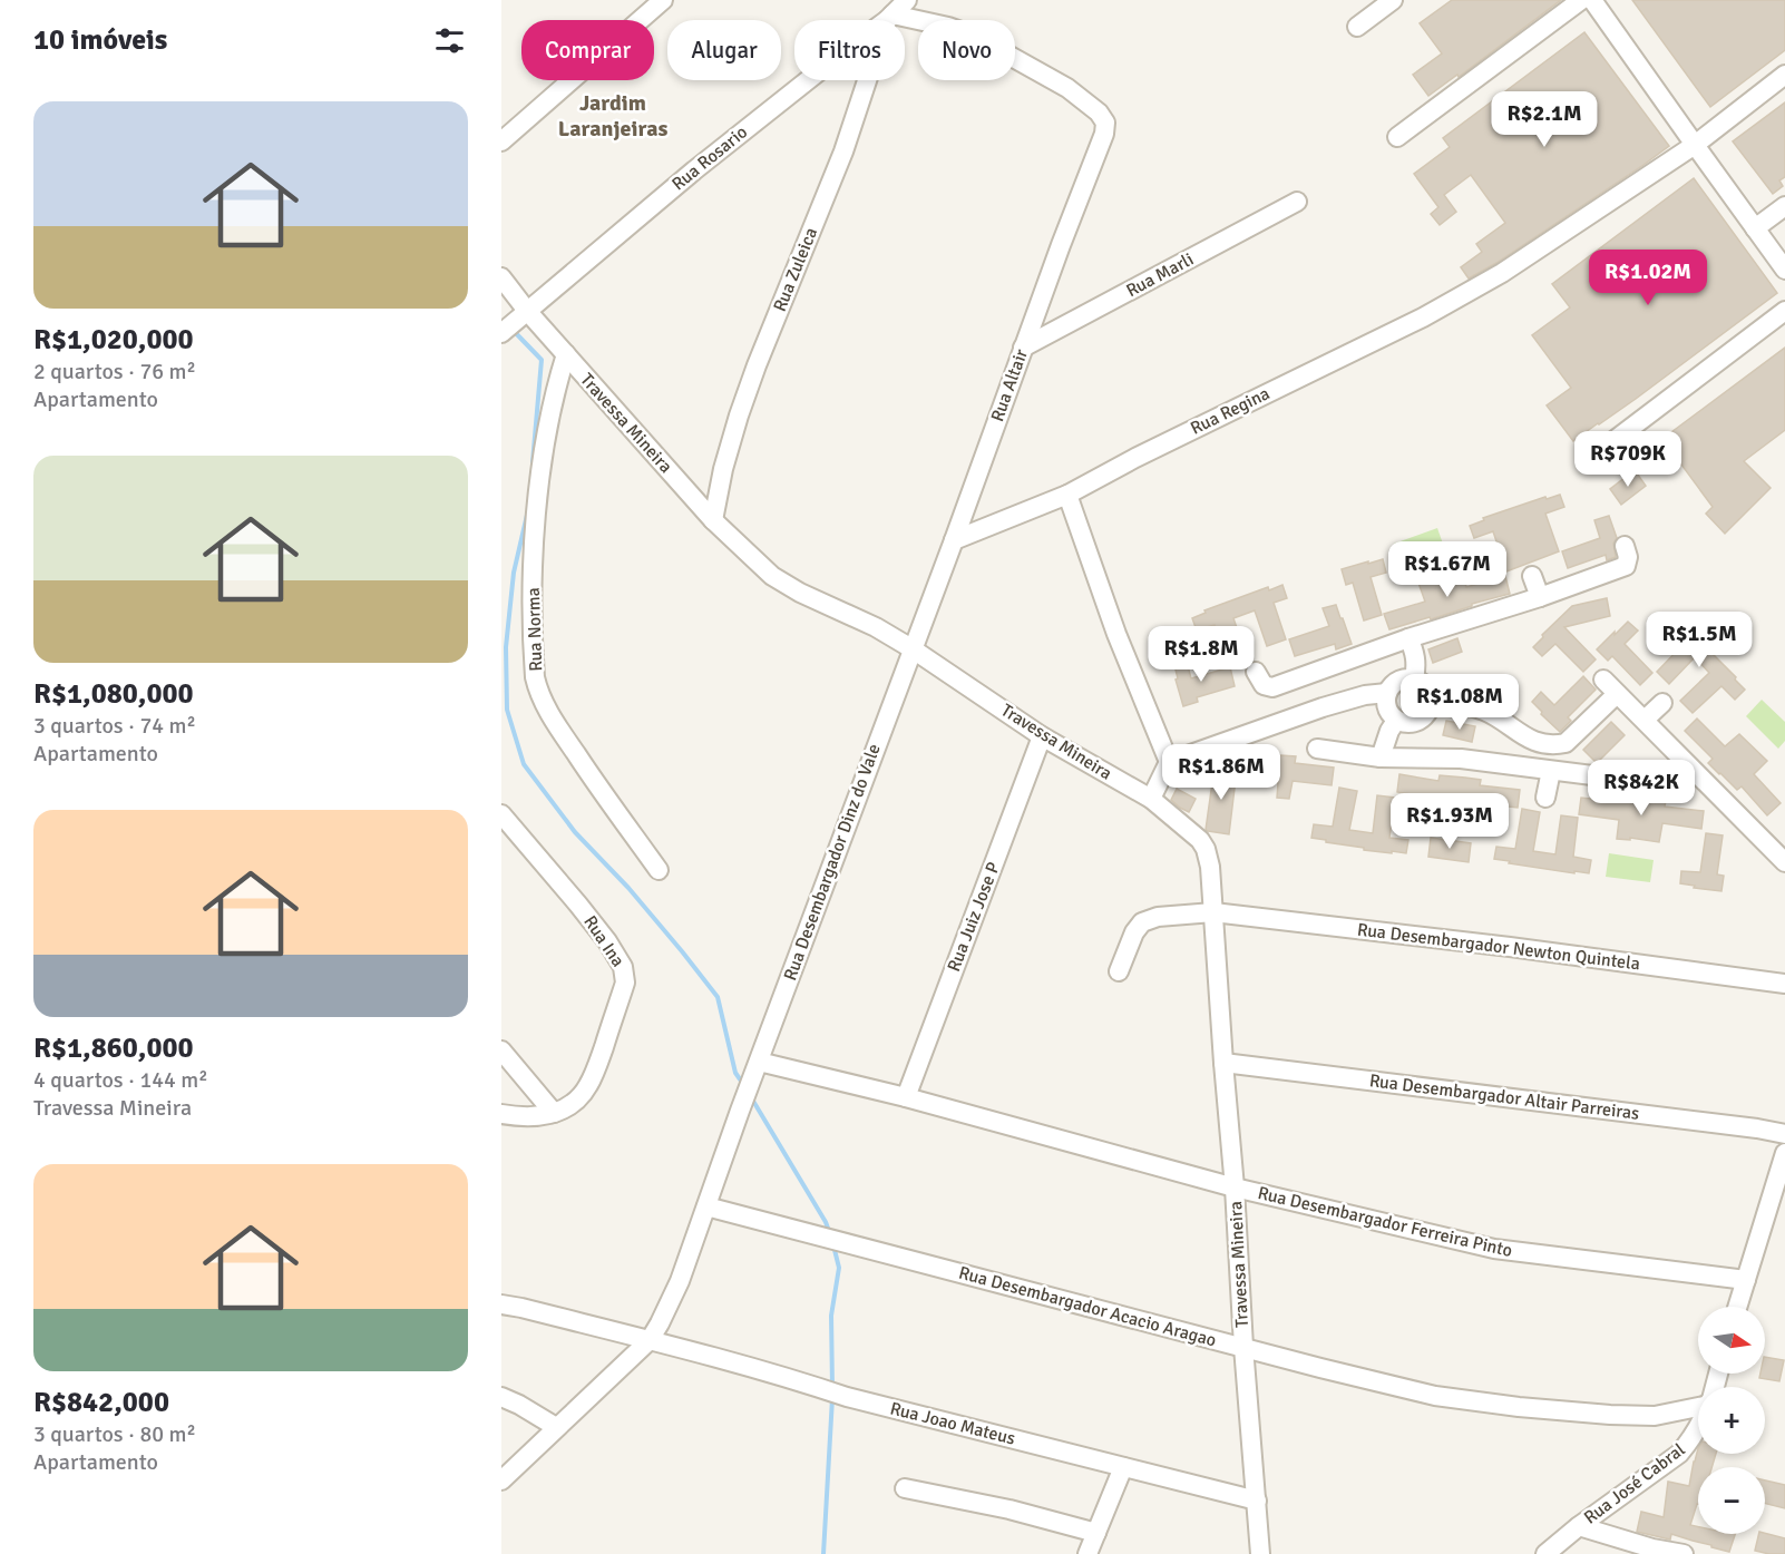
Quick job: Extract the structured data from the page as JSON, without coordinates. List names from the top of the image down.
{
  "streets": {
    "street": [
      "Rua Rosario",
      "Rua Zuleica",
      "Rua Marli",
      "Rua Altair",
      "Rua Regina",
      "Travessa Mineira",
      "Rua Norma",
      "Rua Desembargador Dinz do Vale",
      "Rua Juiz Jose P",
      "Rua Ina",
      "Rua Desembargador Newton Quintela",
      "Rua Desembargador Altair Parreiras",
      "Rua Desembargador Ferreira Pinto",
      "Rua Desembargador Acacio Aragao",
      "Rua Joao Mateus",
      "Rua José Cabral"
    ]
  },
  "crossings": [
    ["Rua Rosario", "Rua Zuleica"],
    ["Rua Rosario", "Rua Altair"],
    ["Rua Rosario", "Travessa Mineira"],
    ["Rua Zuleica", "Rua Altair"],
    ["Rua Zuleica", "Travessa Mineira"],
    ["Rua Marli", "Rua Altair"],
    ["Rua Altair", "Rua Regina"],
    ["Rua Altair", "Travessa Mineira"],
    ["Rua Altair", "Rua Desembargador Dinz do Vale"],
    ["Travessa Mineira", "Rua Norma"],
    ["Travessa Mineira", "Rua Desembargador Dinz do Vale"],
    ["Travessa Mineira", "Rua Juiz Jose P"],
    ["Travessa Mineira", "Rua Desembargador Newton Quintela"],
    ["Travessa Mineira", "Rua Desembargador Altair Parreiras"],
    ["Travessa Mineira", "Rua Desembargador Ferreira Pinto"],
    ["Travessa Mineira", "Rua Desembargador Acacio Aragao"],
    ["Travessa Mineira", "Rua Joao Mateus"],
    ["Rua Desembargador Dinz do Vale", "Rua Desembargador Ferreira Pinto"],
    ["Rua Desembargador Dinz do Vale", "Rua Desembargador Acacio Aragao"],
    ["Rua Juiz Jose P", "Rua Desembargador Ferreira Pinto"]
  ],
  "districts": ["Jardim Laranjeiras"],
  "north": "right",
  "page": {
    "heading": "10 imóveis",
    "chip": [
      "Comprar",
      "Alugar",
      "Filtros",
      "Novo"
    ],
    "list": [
      {
        "name": "R$1,020,000",
        "note": "2 quartos · 76 m² · Apartamento"
      },
      {
        "name": "R$1,080,000",
        "note": "3 quartos · 74 m² · Apartamento"
      },
      {
        "name": "R$1,860,000",
        "note": "4 quartos · 144 m² · Travessa Mineira"
      },
      {
        "name": "R$842,000",
        "note": "3 quartos · 80 m² · Apartamento"
      }
    ],
    "price": [
      "R$2.1M",
      "R$1.02M",
      "R$709K",
      "R$1.67M",
      "R$1.5M",
      "R$1.8M",
      "R$1.08M",
      "R$1.86M",
      "R$842K",
      "R$1.93M"
    ],
    "map_buttons": ["+", "−"]
  }
}
